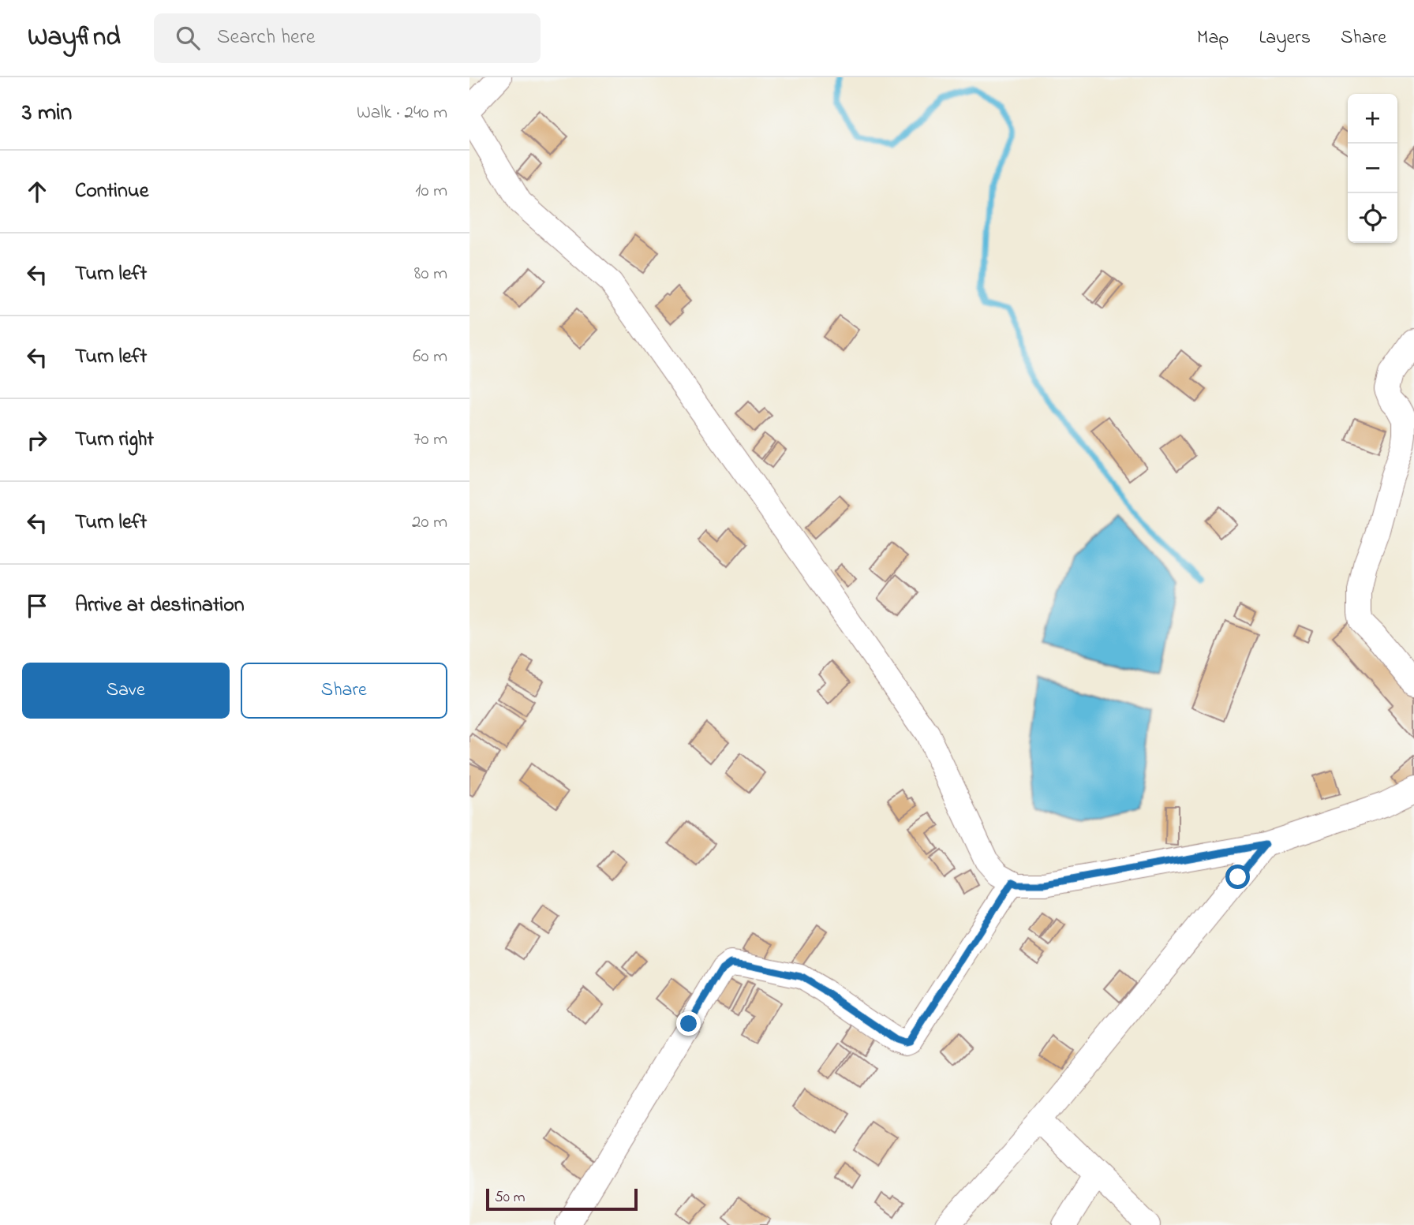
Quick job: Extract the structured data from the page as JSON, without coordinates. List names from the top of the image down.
{
  "scale_bar": "50 m",
  "page": {
    "header": "Wayfind",
    "search": "Search here",
    "nav": ["Map", "Layers", "Share"],
    "heading": ["3 min", "Walk · 240 m"],
    "map_buttons": ["+", "−"],
    "list": [
      ["Continue", "10 m"],
      ["Turn left", "80 m"],
      ["Turn left", "60 m"],
      ["Turn right", "70 m"],
      ["Turn left", "20 m"],
      "Arrive at destination"
    ],
    "buttons": ["Save", "Share"],
    "scale": "50 m"
  }
}
